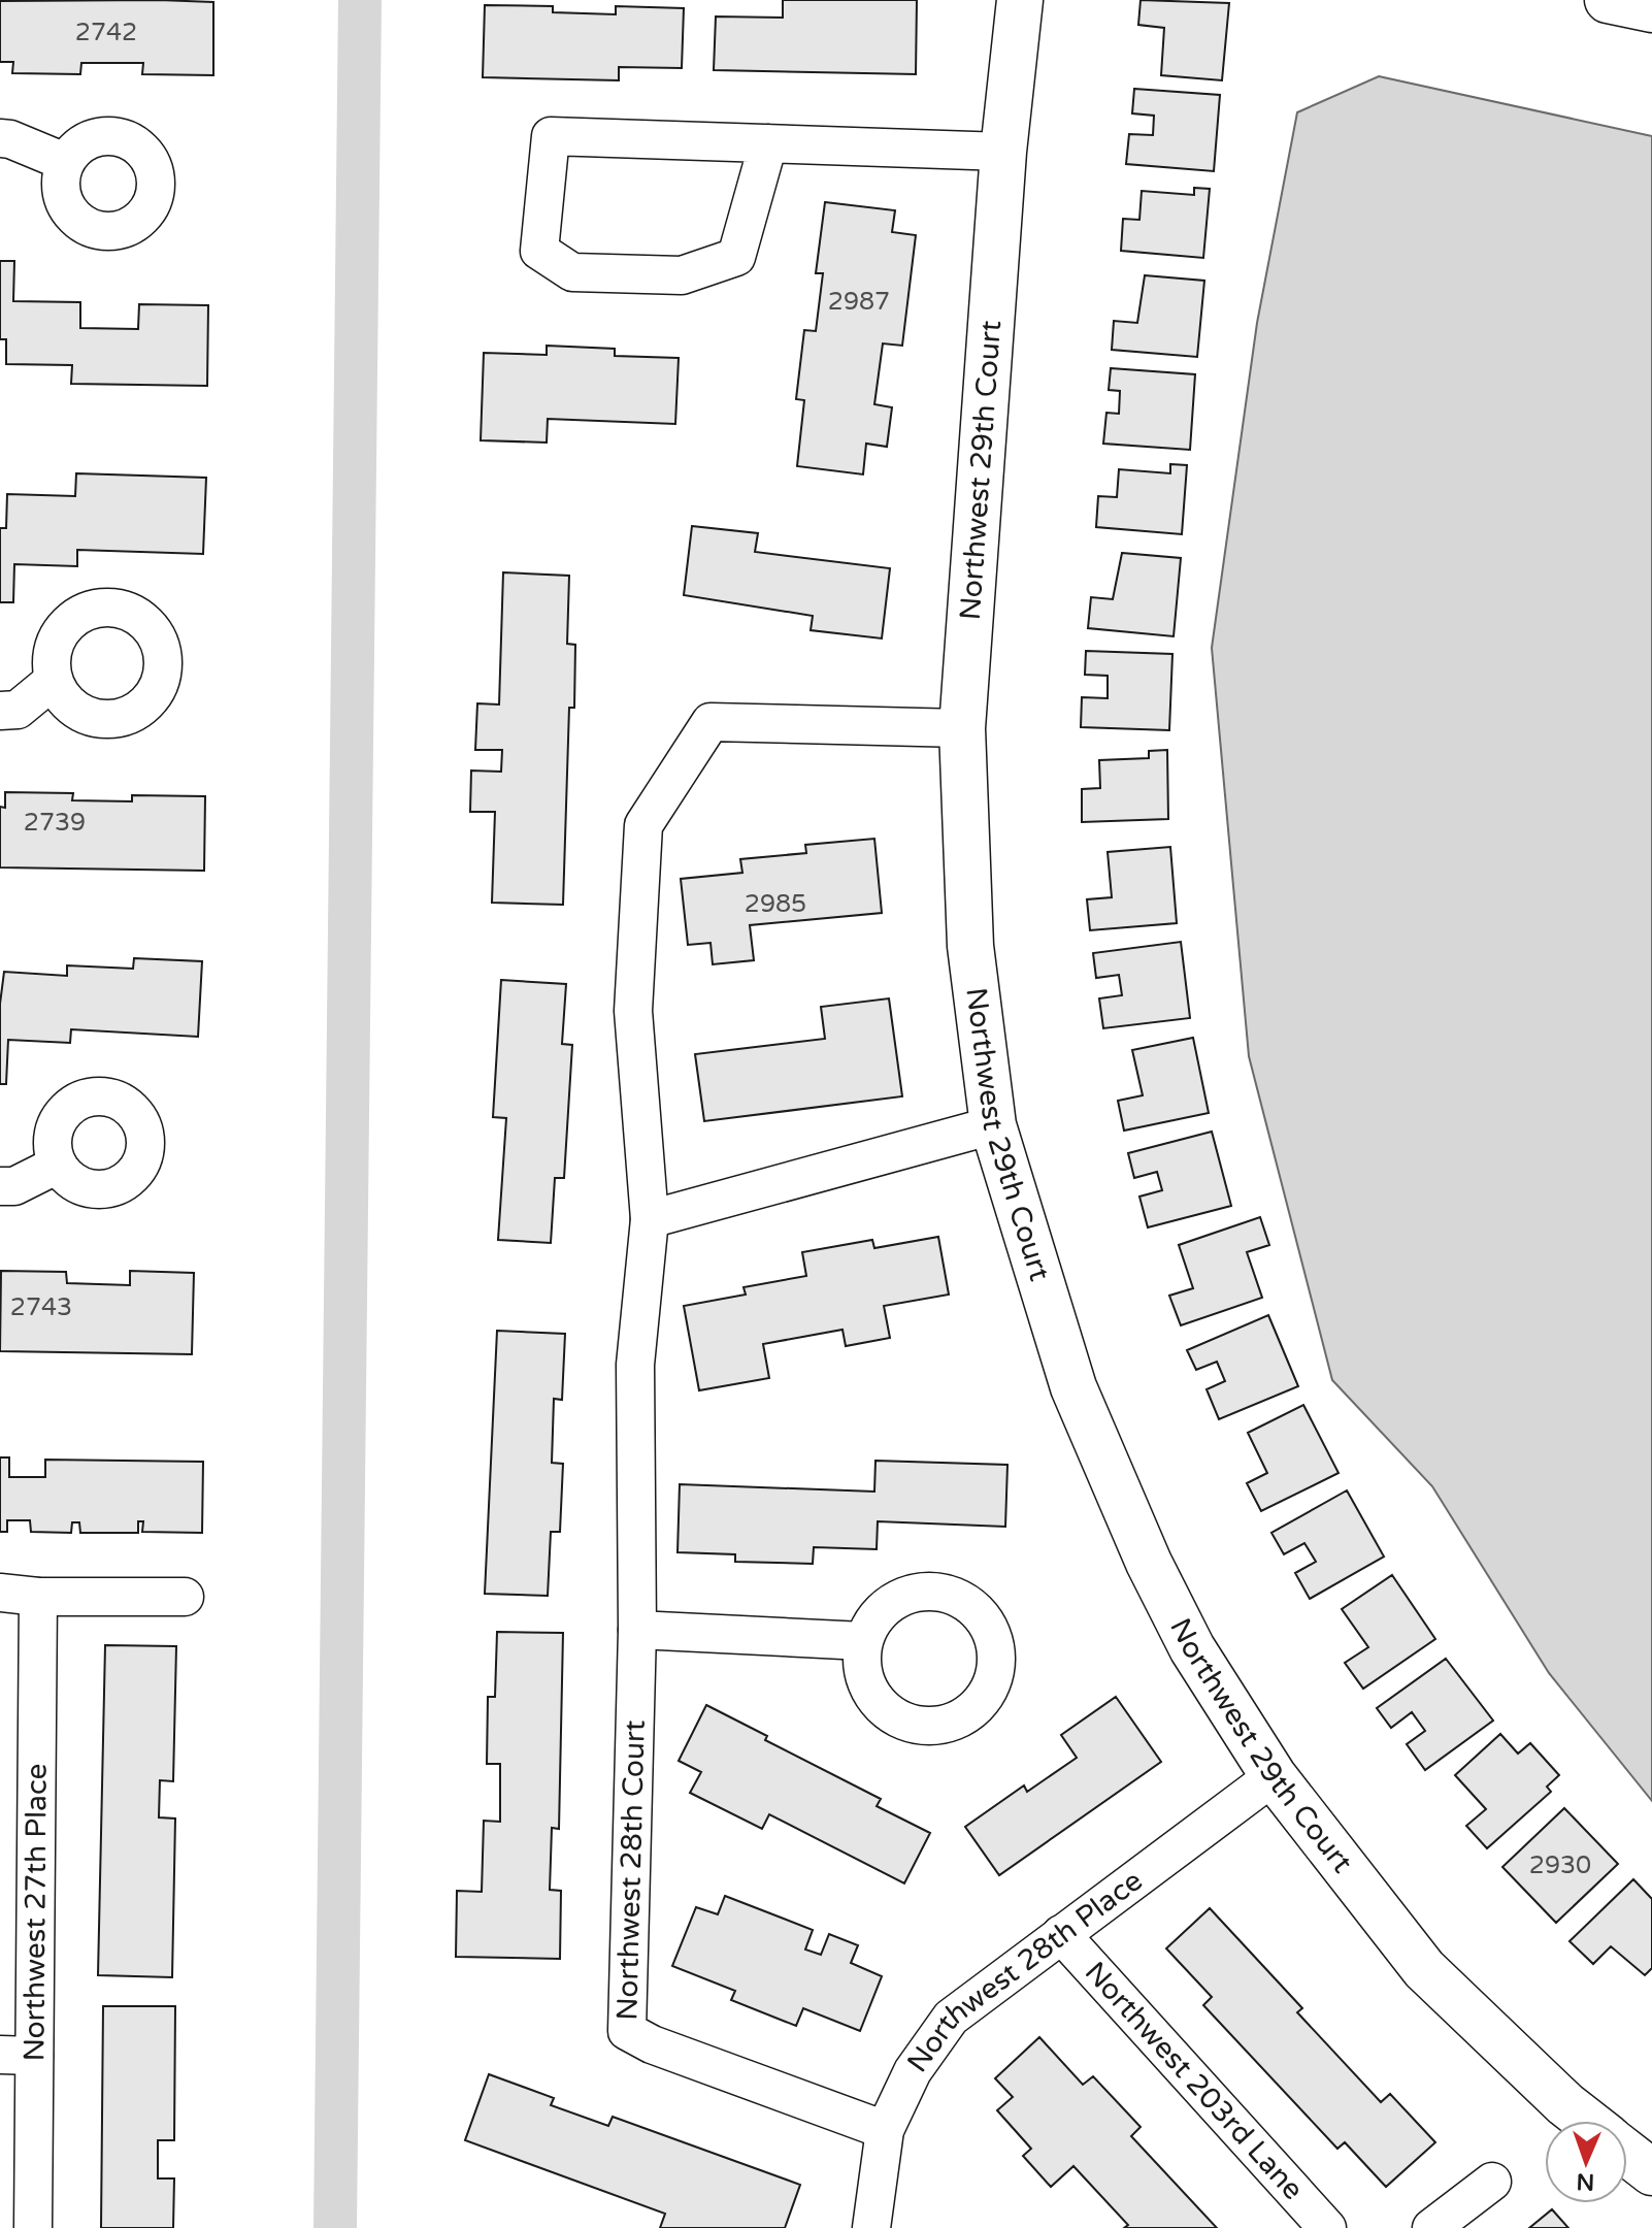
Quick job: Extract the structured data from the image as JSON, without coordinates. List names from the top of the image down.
{
  "streets": {
    "street": [
      "Northwest 29th Court",
      "Northwest 28th Court",
      "Northwest 27th Place",
      "Northwest 28th Place",
      "Northwest 203rd Lane"
    ]
  },
  "crossings": [
    ["Northwest 29th Court", "Northwest 28th Court"],
    ["Northwest 29th Court", "Northwest 28th Place"],
    ["Northwest 28th Court", "Northwest 28th Place"],
    ["Northwest 28th Place", "Northwest 203rd Lane"]
  ],
  "house_numbers": [
    "2742",
    "2987",
    "2739",
    "2985",
    "2743",
    "2930"
  ],
  "north": "bottom"
}
